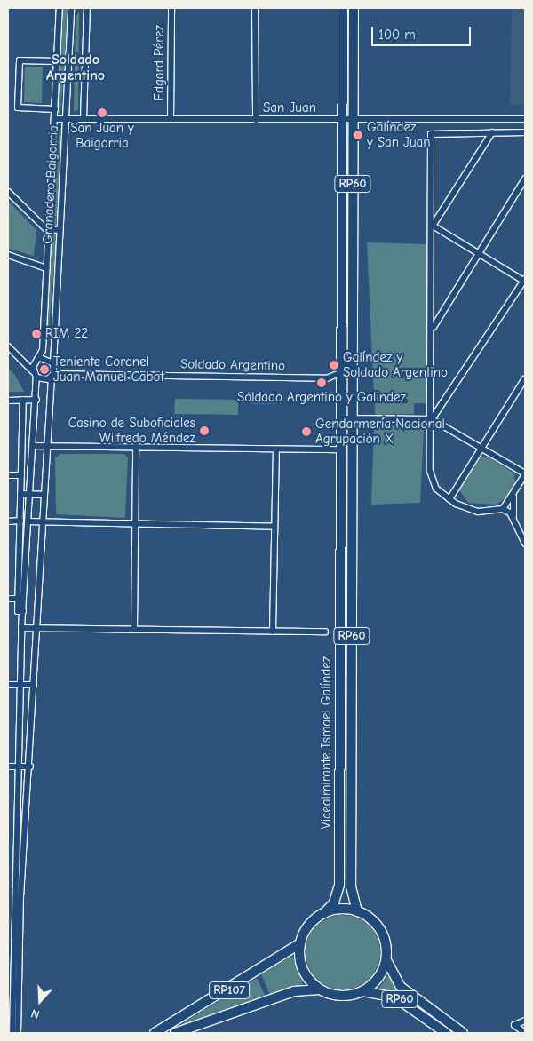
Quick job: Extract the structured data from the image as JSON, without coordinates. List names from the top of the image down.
{
  "streets": {
    "main road": ["RP60", "Vicealmirante Ismael Galíndez", "RP107"],
    "street": [
      "Edgard Pérez",
      "San Juan",
      "Granadero Baigorria",
      "Soldado Argentino"
    ]
  },
  "crossings": [
    ["Edgard Pérez", "San Juan"],
    ["San Juan", "Granadero Baigorria"],
    ["San Juan", "Vicealmirante Ismael Galíndez"],
    ["RP60", "Vicealmirante Ismael Galíndez"],
    ["RP60", "RP107"],
    ["Granadero Baigorria", "Soldado Argentino"],
    ["Soldado Argentino", "Vicealmirante Ismael Galíndez"],
    ["Vicealmirante Ismael Galíndez", "RP107"]
  ],
  "districts": ["Soldado Argentino"],
  "places": [
    "San Juan y Baigorria",
    "Galíndez y San Juan",
    "RIM 22",
    "Galíndez y Soldado Argentino",
    "Teniente Coronel Juan Manuel Cabot",
    "Soldado Argentino y Galindez",
    "Casino de Suboficiales Wilfredo Méndez",
    "Gendarmería Nacional Agrupación X"
  ],
  "scale_bar": "100 m",
  "north": "bottom"
}
